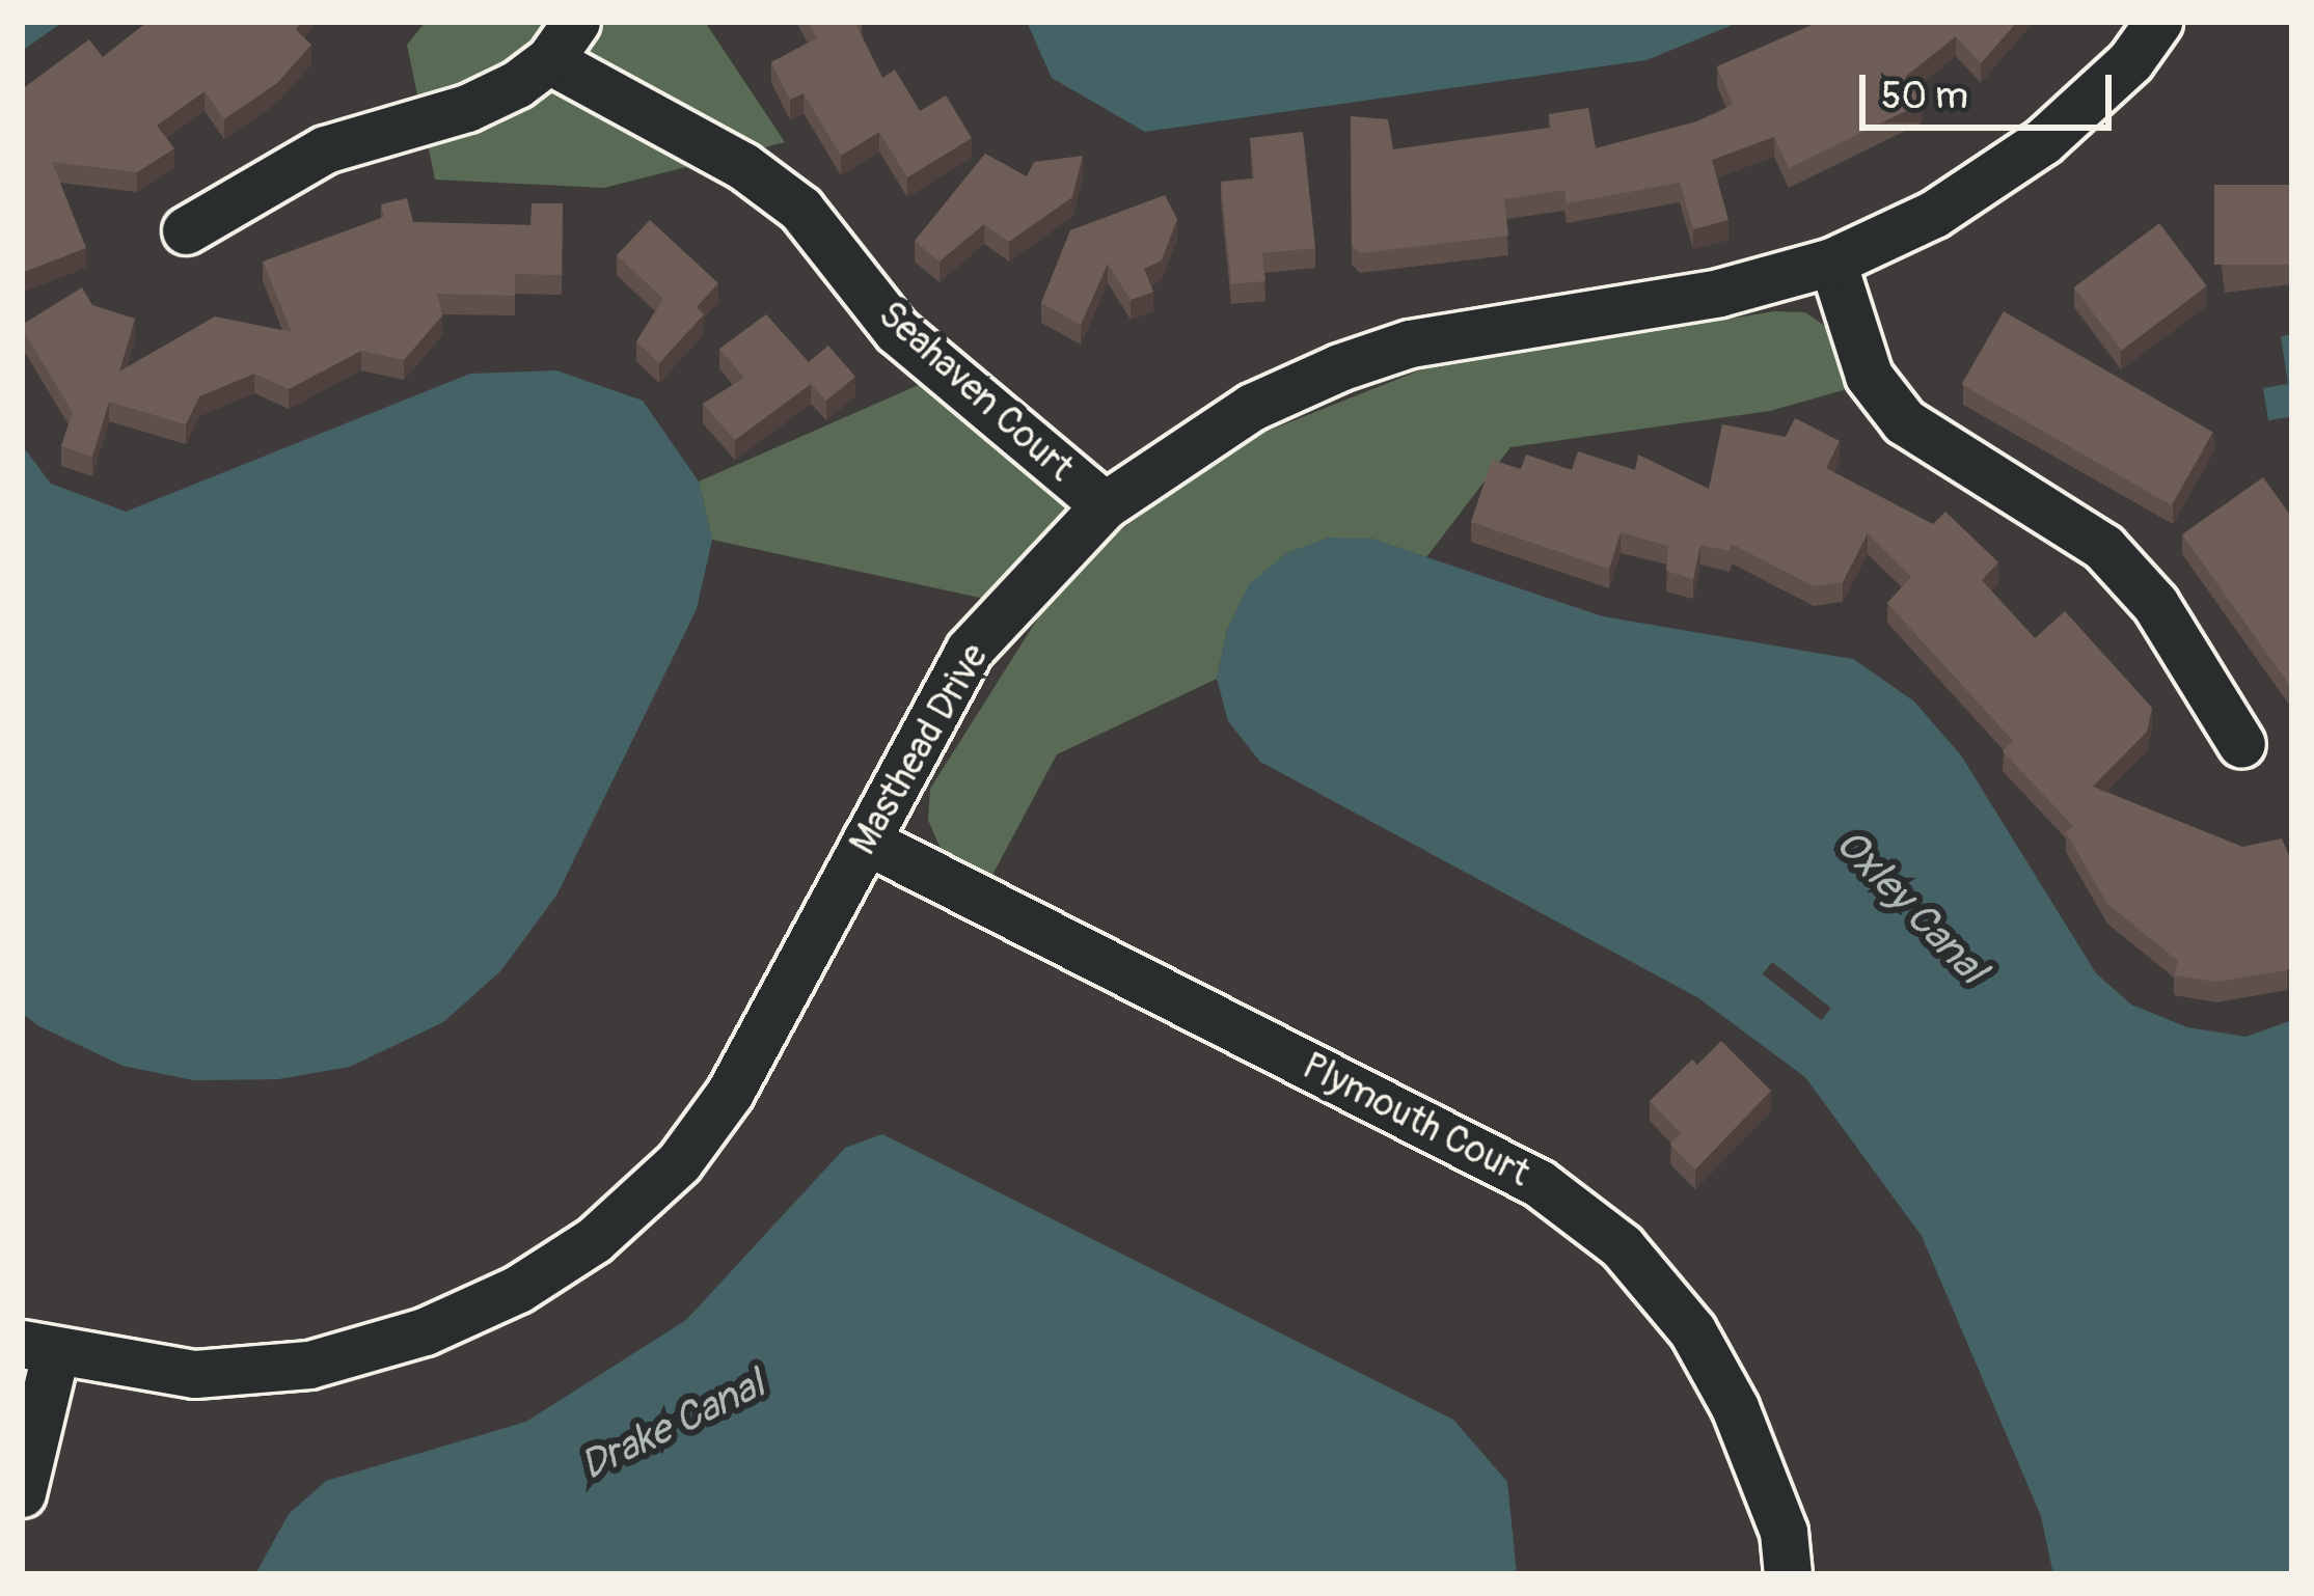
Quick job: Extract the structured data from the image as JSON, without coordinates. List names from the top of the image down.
{
  "streets": {
    "street": ["Seahaven Court", "Masthead Drive", "Plymouth Court"]
  },
  "crossings": [
    ["Seahaven Court", "Masthead Drive"],
    ["Masthead Drive", "Plymouth Court"]
  ],
  "water": ["Oxley Canal", "Drake Canal"],
  "scale_bar": "50 m"
}
